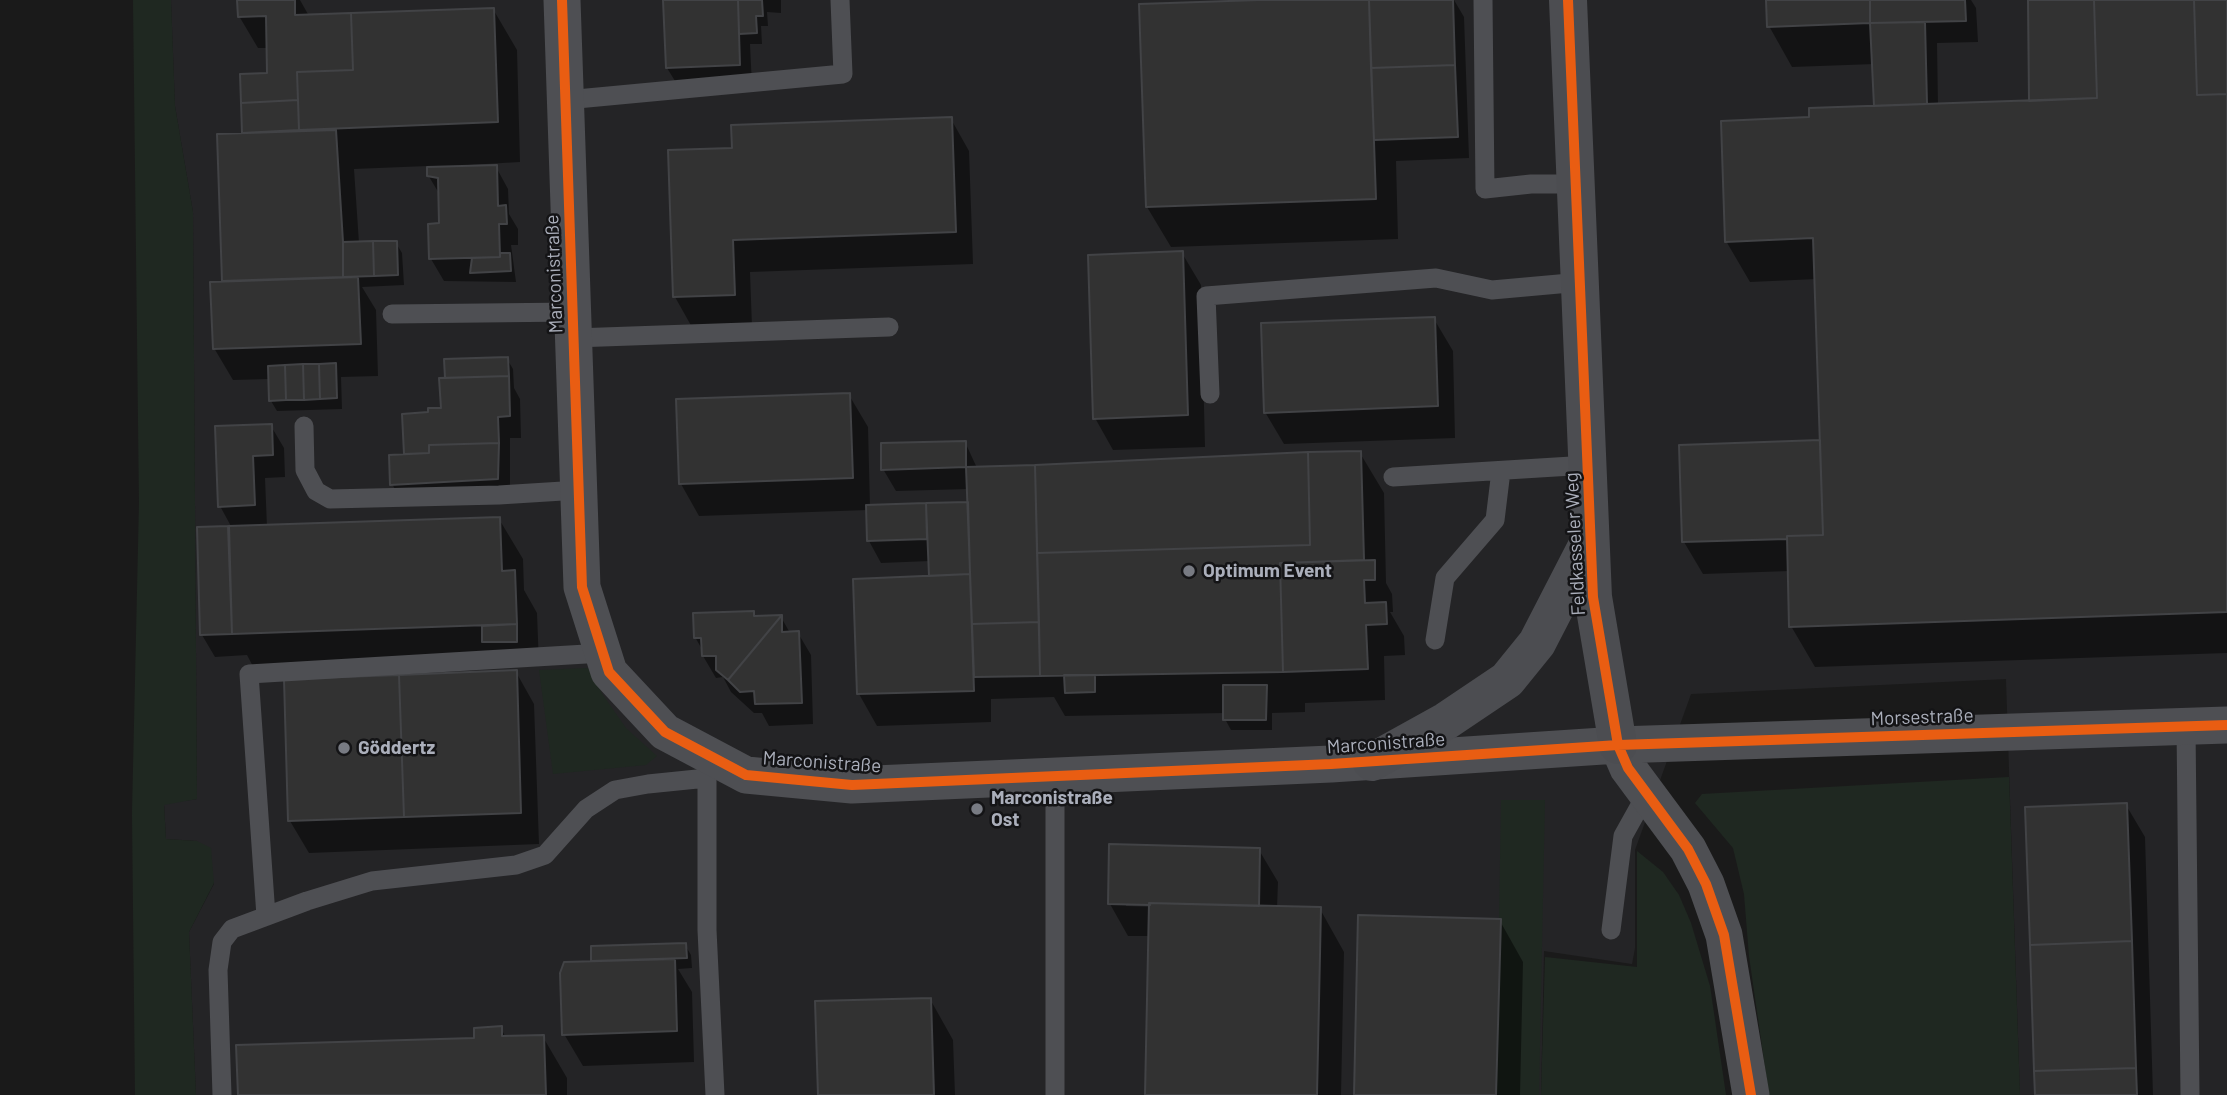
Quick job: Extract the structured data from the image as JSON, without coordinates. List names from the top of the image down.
{
  "streets": {
    "street": ["Marconistraße", "Feldkasseler Weg", "Morsestraße"]
  },
  "crossings": [
    ["Marconistraße", "Feldkasseler Weg"],
    ["Marconistraße", "Morsestraße"],
    ["Feldkasseler Weg", "Morsestraße"]
  ],
  "places": ["Optimum Event", "Göddertz", "Marconistraße Ost"]
}
